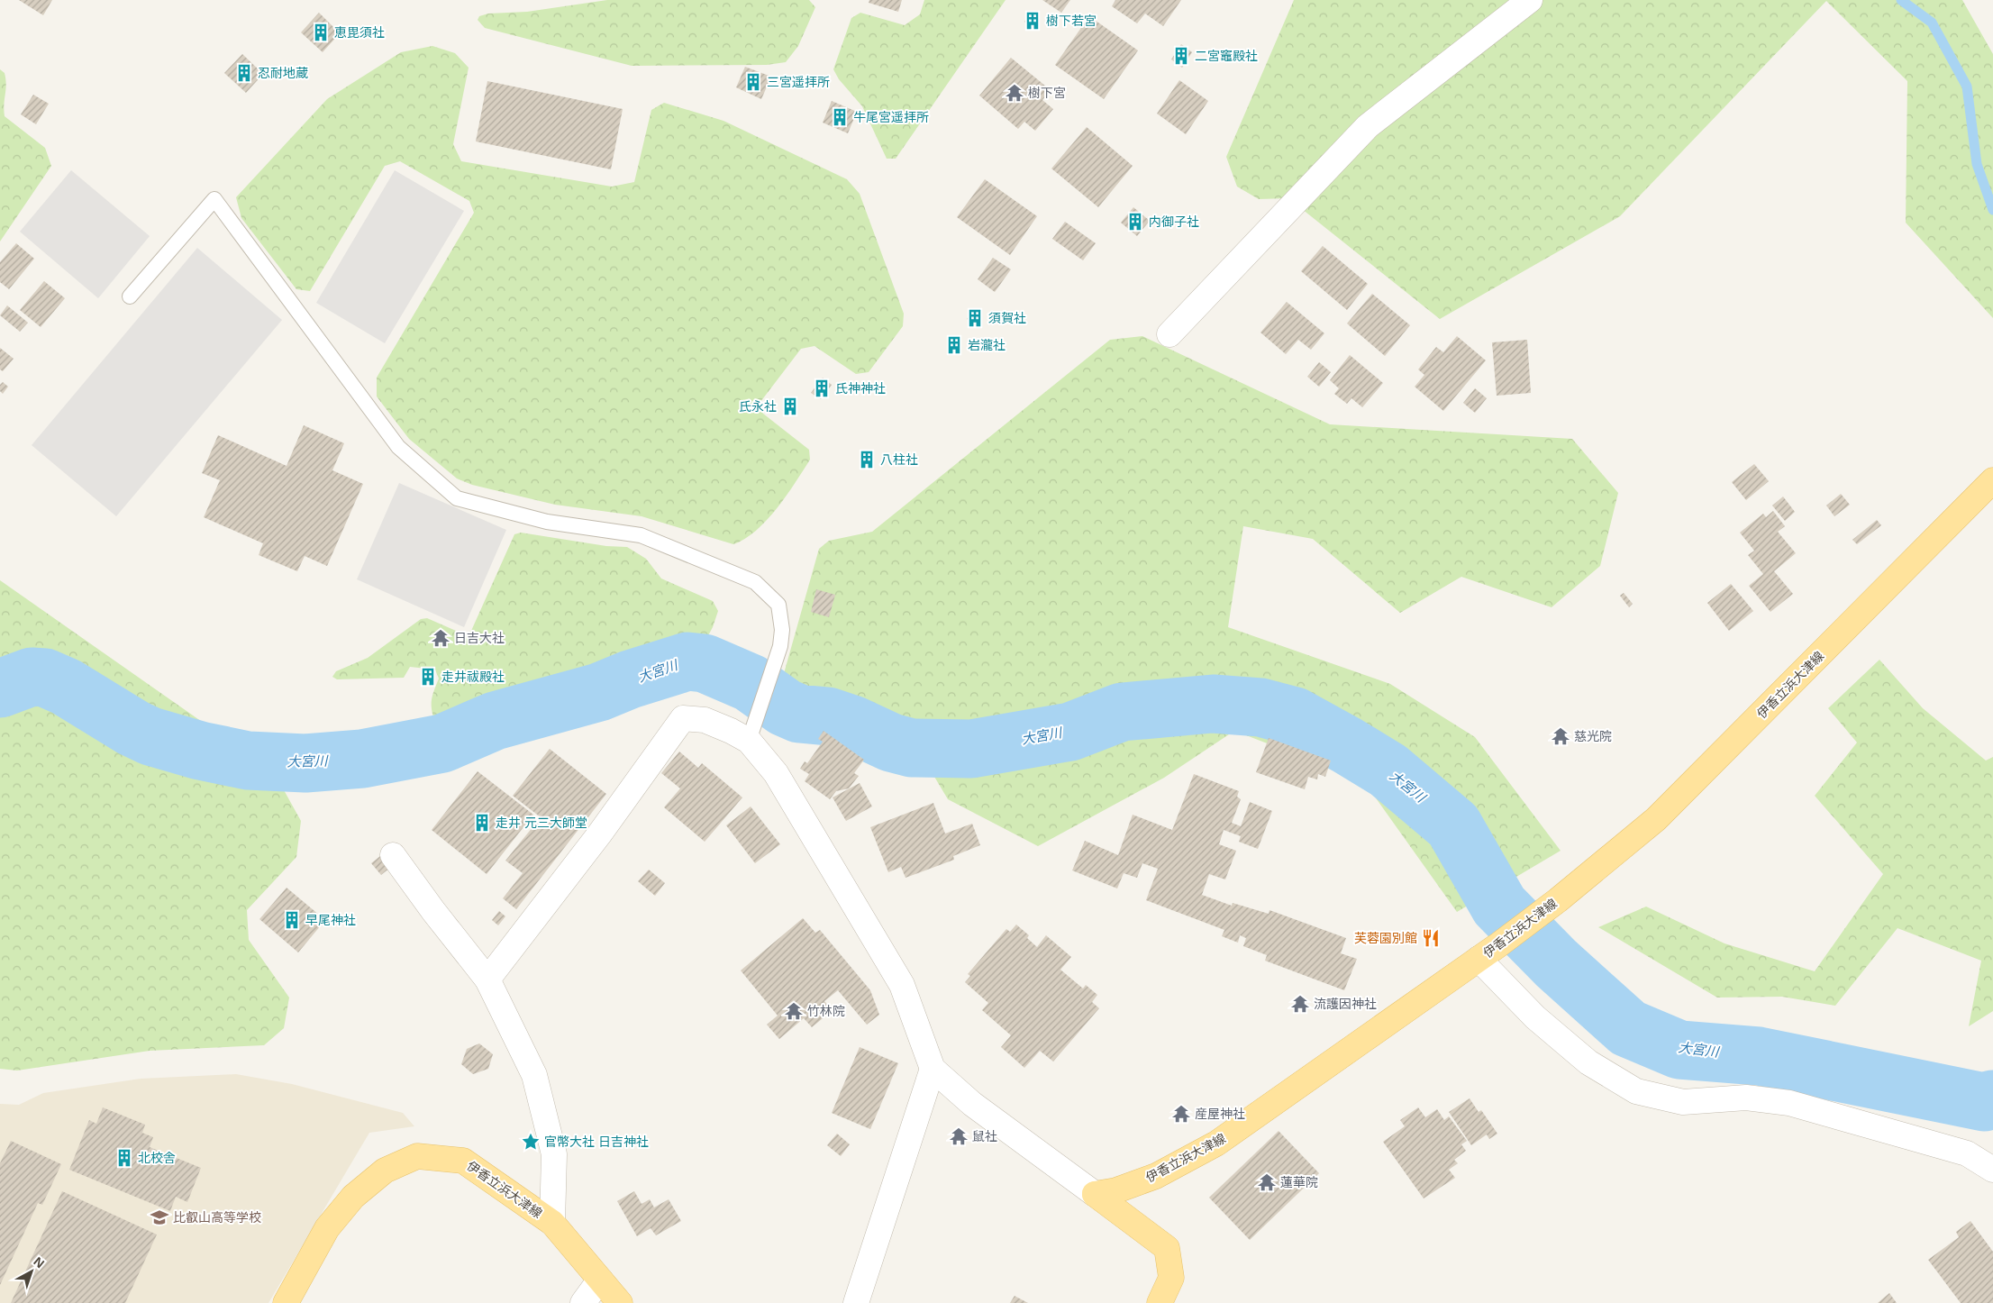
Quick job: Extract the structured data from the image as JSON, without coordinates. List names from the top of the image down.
{
  "streets": {
    "main road": ["伊香立浜大津線"]
  },
  "water": ["大宮川"],
  "places": {
    "building": [
      "樹下若宮",
      "恵毘須社",
      "二宮竈殿社",
      "忍耐地蔵",
      "三宮遥拝所",
      "牛尾宮遥拝所",
      "内御子社",
      "須賀社",
      "岩瀧社",
      "氏神神社",
      "氏永社",
      "八柱社",
      "走井祓殿社",
      "走井 元三大師堂",
      "早尾神社",
      "北校舎"
    ],
    "temple": [
      "樹下宮",
      "日吉大社",
      "慈光院",
      "流護因神社",
      "竹林院",
      "産屋神社",
      "鼠社",
      "蓮華院"
    ],
    "restaurant": ["芙蓉園別館"],
    "place": ["官幣大社 日吉神社"],
    "school or university": ["比叡山高等学校"]
  },
  "north": "top right"
}
